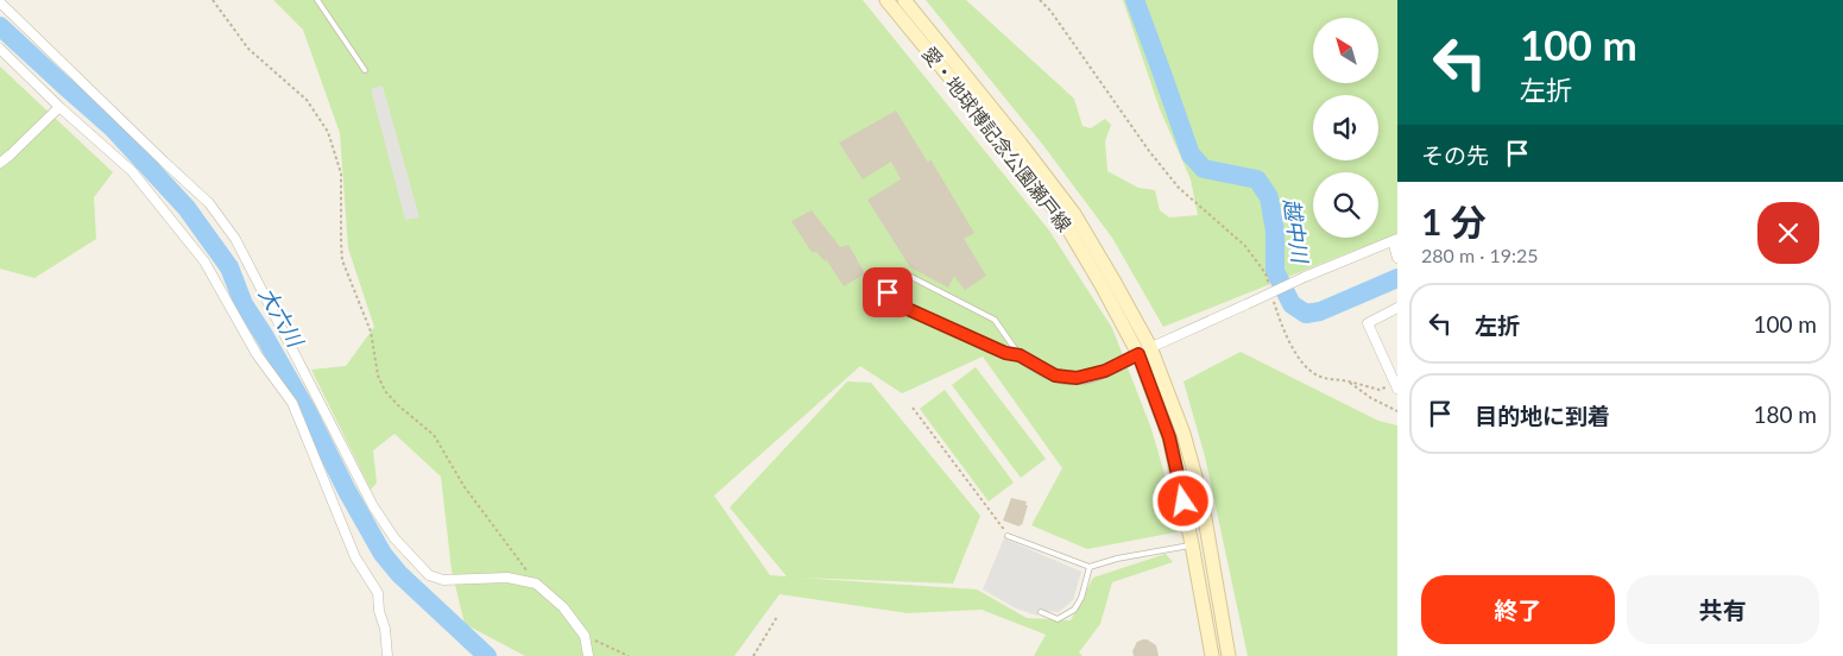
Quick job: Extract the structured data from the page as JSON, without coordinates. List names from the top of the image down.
{
  "streets": {
    "main road": ["愛・地球博記念公園瀬戸線"]
  },
  "water": ["越中川", "大六川"],
  "north": "top left",
  "page": {
    "turn": ["100 m", "左折"],
    "then": "その先",
    "heading": ["1 分", "280 m · 19:25"],
    "list": [
      {
        "name": "左折",
        "value": "100 m"
      },
      {
        "name": "目的地に到着",
        "value": "180 m"
      }
    ],
    "buttons": ["終了", "共有"]
  }
}
